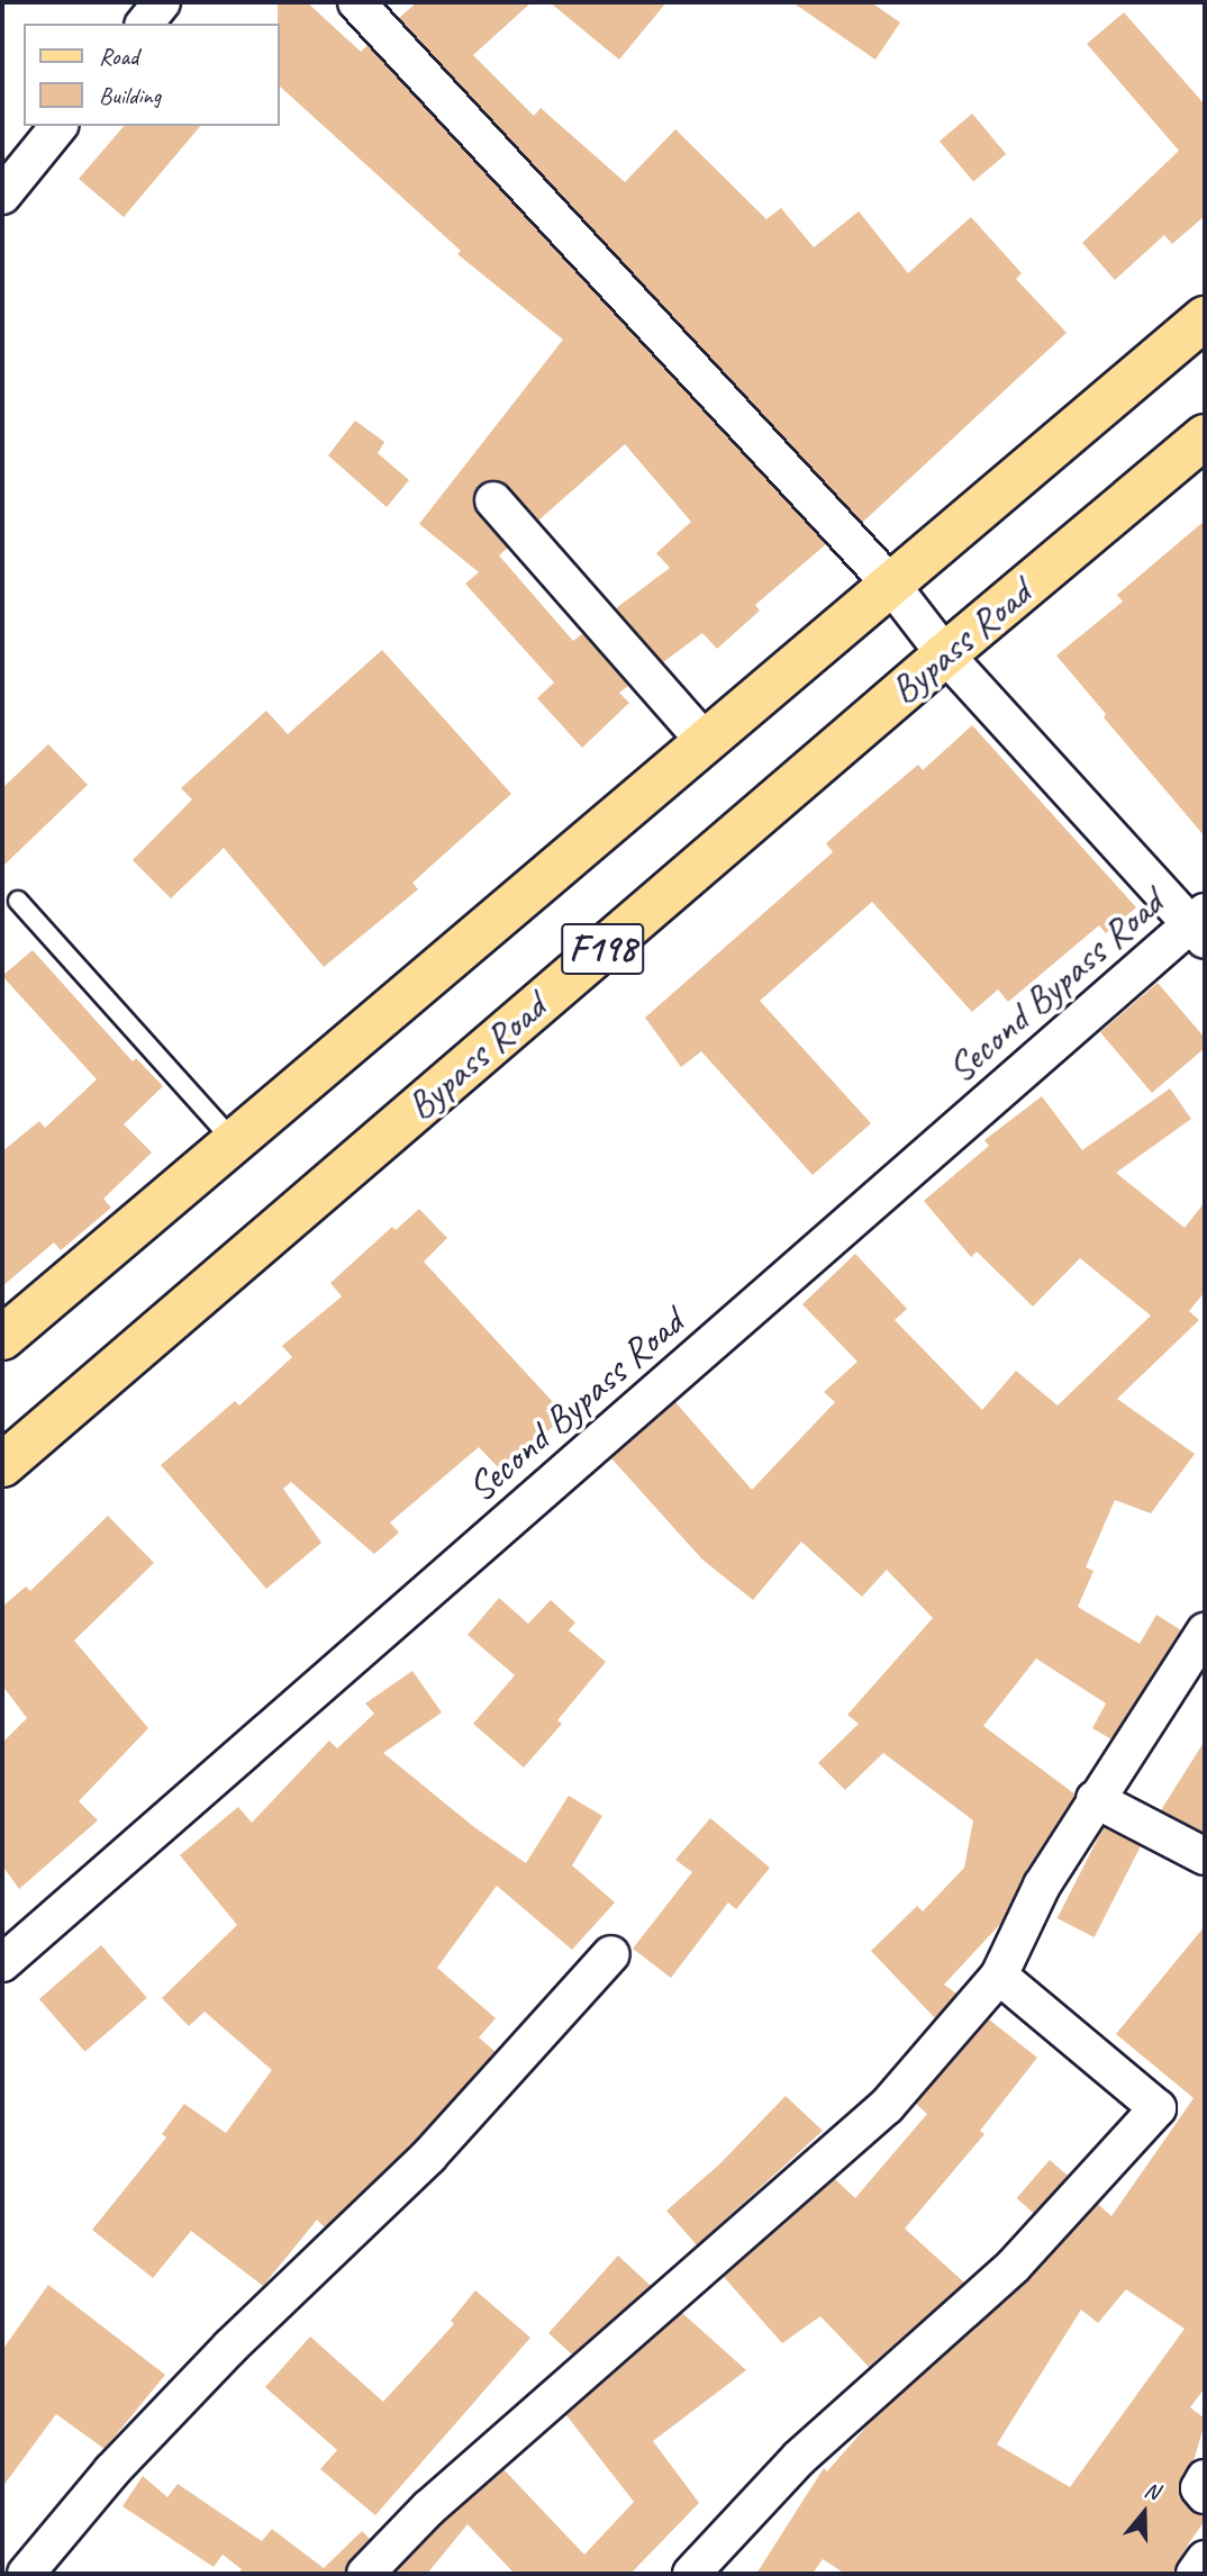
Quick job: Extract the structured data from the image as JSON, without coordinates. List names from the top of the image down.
{
  "streets": {
    "main road": ["Bypass Road", "F198"],
    "street": ["Second Bypass Road"]
  },
  "legend": ["Road", "Building"],
  "north": "top"
}
